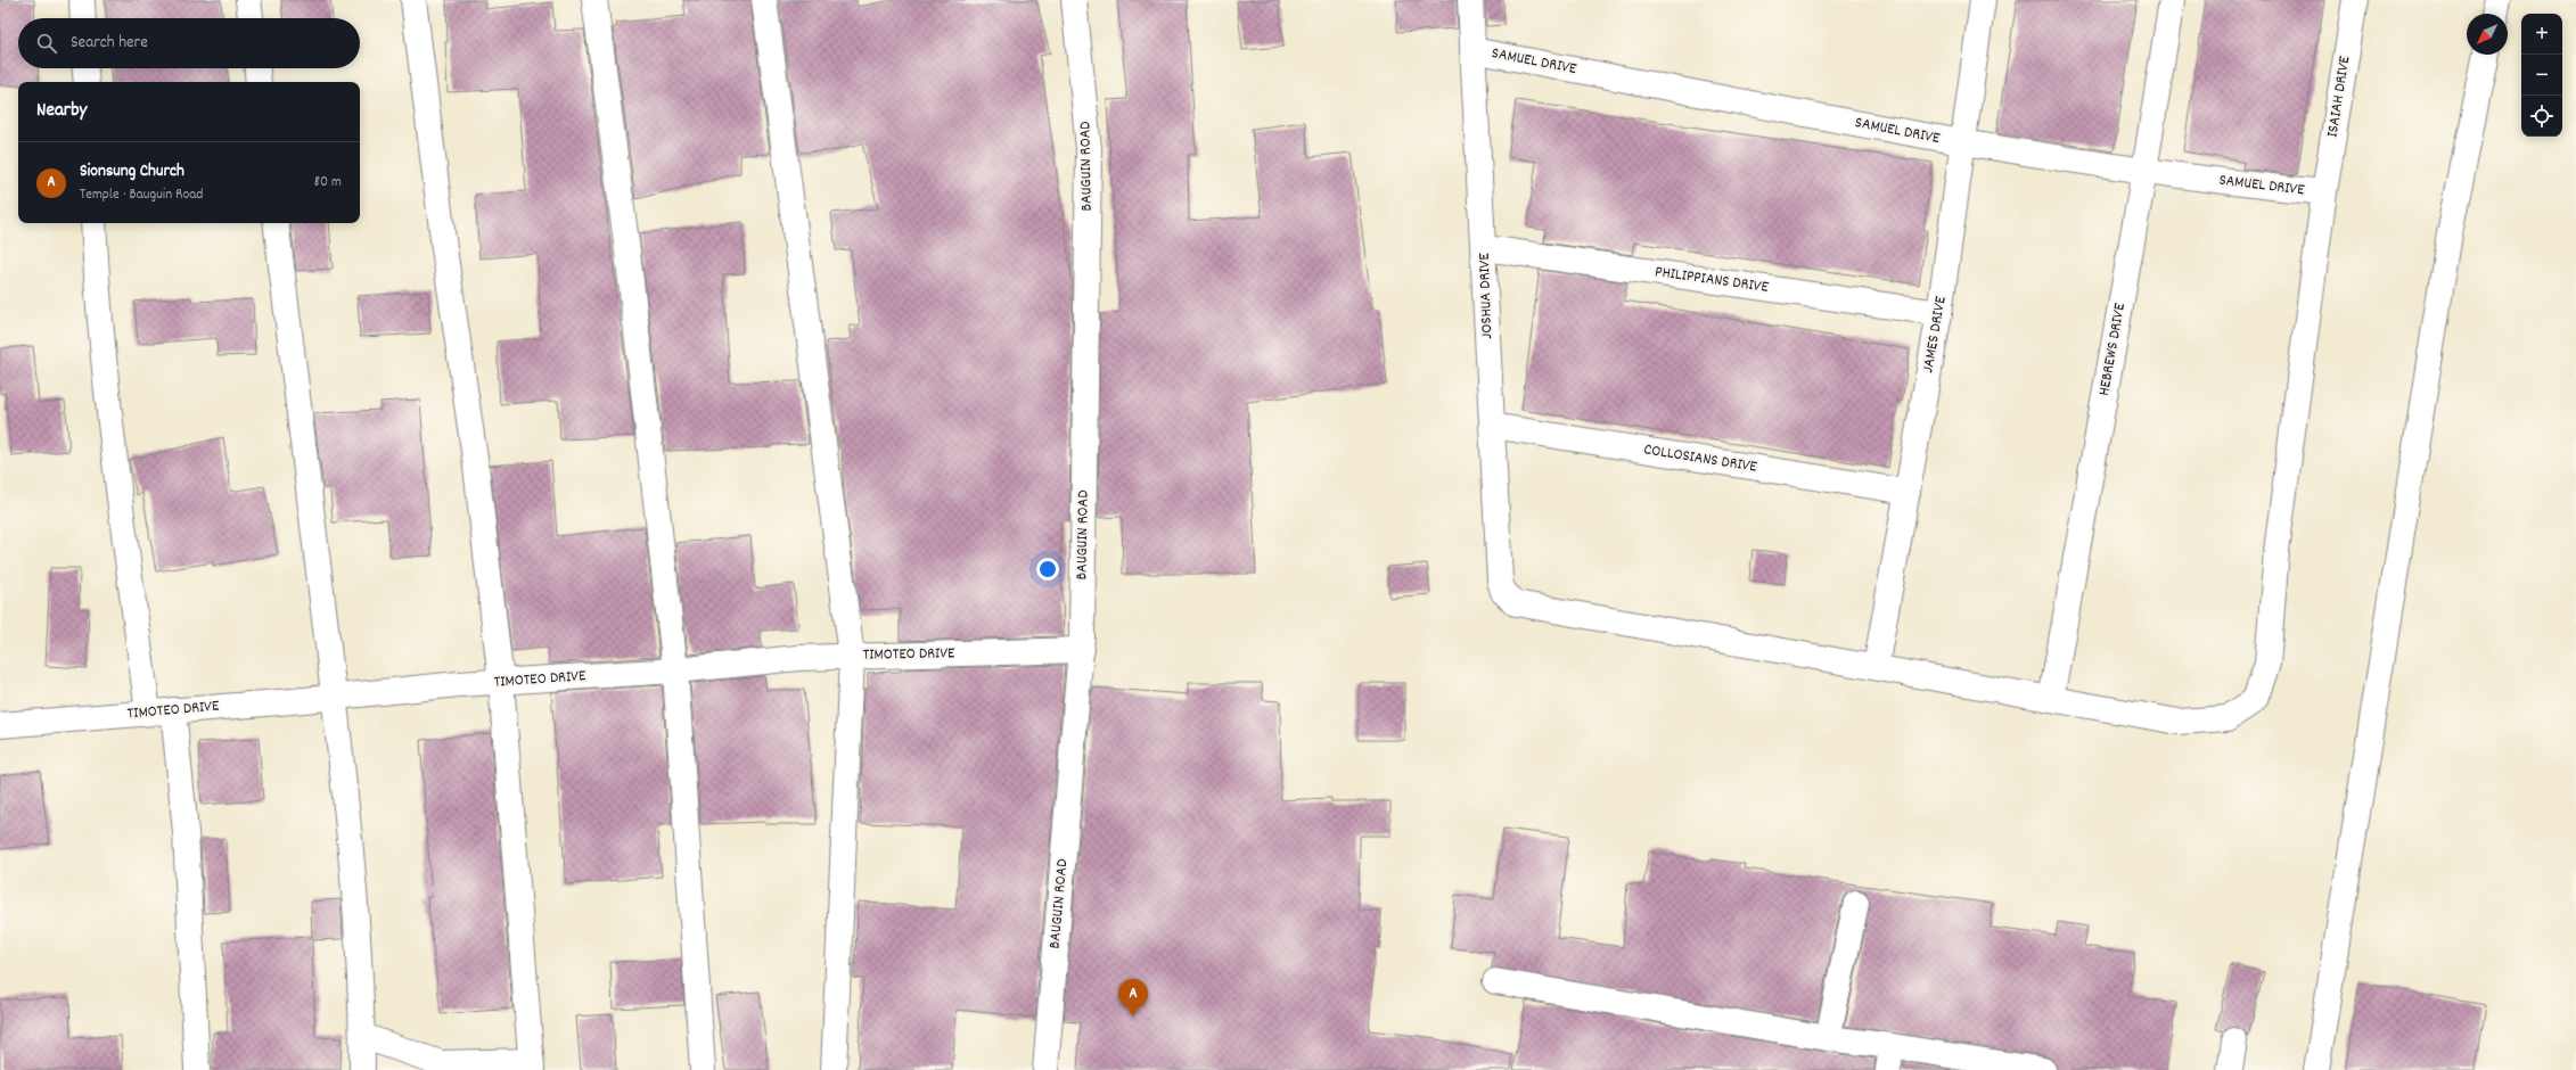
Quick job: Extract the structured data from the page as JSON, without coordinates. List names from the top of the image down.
{
  "streets": {
    "street": [
      "SAMUEL DRIVE",
      "ISAIAH DRIVE",
      "BAUGUIN ROAD",
      "PHILIPPIANS DRIVE",
      "JOSHUA DRIVE",
      "JAMES DRIVE",
      "HEBREWS DRIVE",
      "COLLOSIANS DRIVE",
      "TIMOTEO DRIVE"
    ]
  },
  "crossings": [
    ["SAMUEL DRIVE", "ISAIAH DRIVE"],
    ["SAMUEL DRIVE", "JOSHUA DRIVE"],
    ["SAMUEL DRIVE", "JAMES DRIVE"],
    ["SAMUEL DRIVE", "HEBREWS DRIVE"],
    ["ISAIAH DRIVE", "JOSHUA DRIVE"],
    ["ISAIAH DRIVE", "JAMES DRIVE"],
    ["ISAIAH DRIVE", "HEBREWS DRIVE"],
    ["BAUGUIN ROAD", "TIMOTEO DRIVE"],
    ["PHILIPPIANS DRIVE", "JOSHUA DRIVE"],
    ["PHILIPPIANS DRIVE", "JAMES DRIVE"],
    ["JOSHUA DRIVE", "COLLOSIANS DRIVE"],
    ["JAMES DRIVE", "COLLOSIANS DRIVE"]
  ],
  "north": "bottom left",
  "page": {
    "map_buttons": ["+", "−"],
    "search": "Search here",
    "heading": "Nearby",
    "list": [
      {
        "mark": "A",
        "name": "Sionsung Church",
        "note": "Temple · Bauguin Road",
        "value": "80 m"
      }
    ],
    "pins": "A"
  }
}
